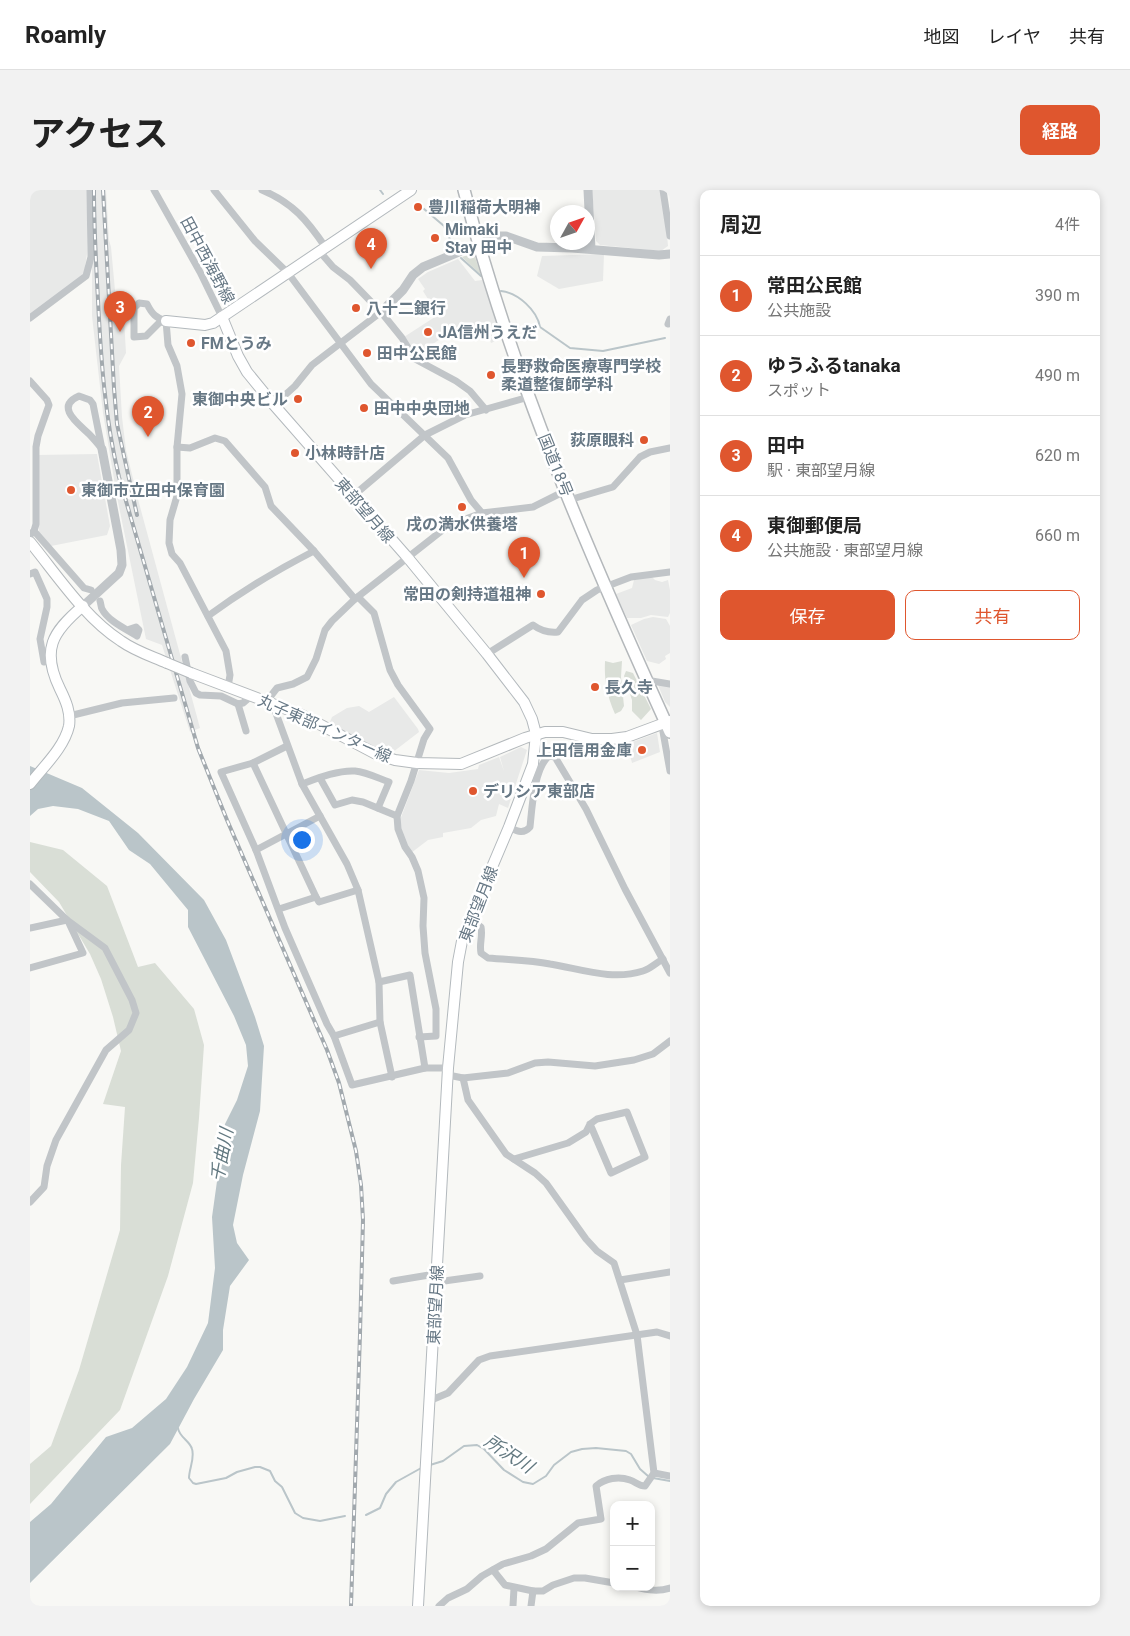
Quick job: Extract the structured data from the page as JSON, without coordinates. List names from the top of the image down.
{
  "streets": {
    "highway": ["国道18号"],
    "main road": ["東部望月線", "丸子東部インター線"],
    "street": ["田中西海野線"]
  },
  "crossings": [
    ["田中西海野線", "東部望月線"],
    ["国道18号", "丸子東部インター線"],
    ["東部望月線", "丸子東部インター線"]
  ],
  "water": ["千曲川", "所沢川"],
  "places": [
    "豊川稲荷大明神",
    "Mimaki Stay 田中",
    "八十二銀行",
    "JA信州うえだ",
    "FMとうみ",
    "田中公民館",
    "長野救命医療専門学校 柔道整復師学科",
    "東御中央ビル",
    "田中中央団地",
    "荻原眼科",
    "小林時計店",
    "東御市立田中保育園",
    "戌の満水供養塔",
    "常田の剣持道祖神",
    "長久寺",
    "上田信用金庫",
    "デリシア東部店"
  ],
  "north": "top right",
  "page": {
    "header": "Roamly",
    "nav": ["地図", "レイヤ", "共有"],
    "title": "アクセス",
    "buttons": [
      "経路",
      ["保存", "共有"]
    ],
    "heading": ["周辺", "4件"],
    "pins": [
      "4",
      "3",
      "2",
      "1"
    ],
    "list": [
      {
        "mark": "1",
        "name": "常田公民館",
        "note": "公共施設",
        "value": "390 m"
      },
      {
        "mark": "2",
        "name": "ゆうふるtanaka",
        "note": "スポット",
        "value": "490 m"
      },
      {
        "mark": "3",
        "name": "田中",
        "note": "駅 · 東部望月線",
        "value": "620 m"
      },
      {
        "mark": "4",
        "name": "東御郵便局",
        "note": "公共施設 · 東部望月線",
        "value": "660 m"
      }
    ],
    "map_buttons": ["+", "−"]
  }
}
